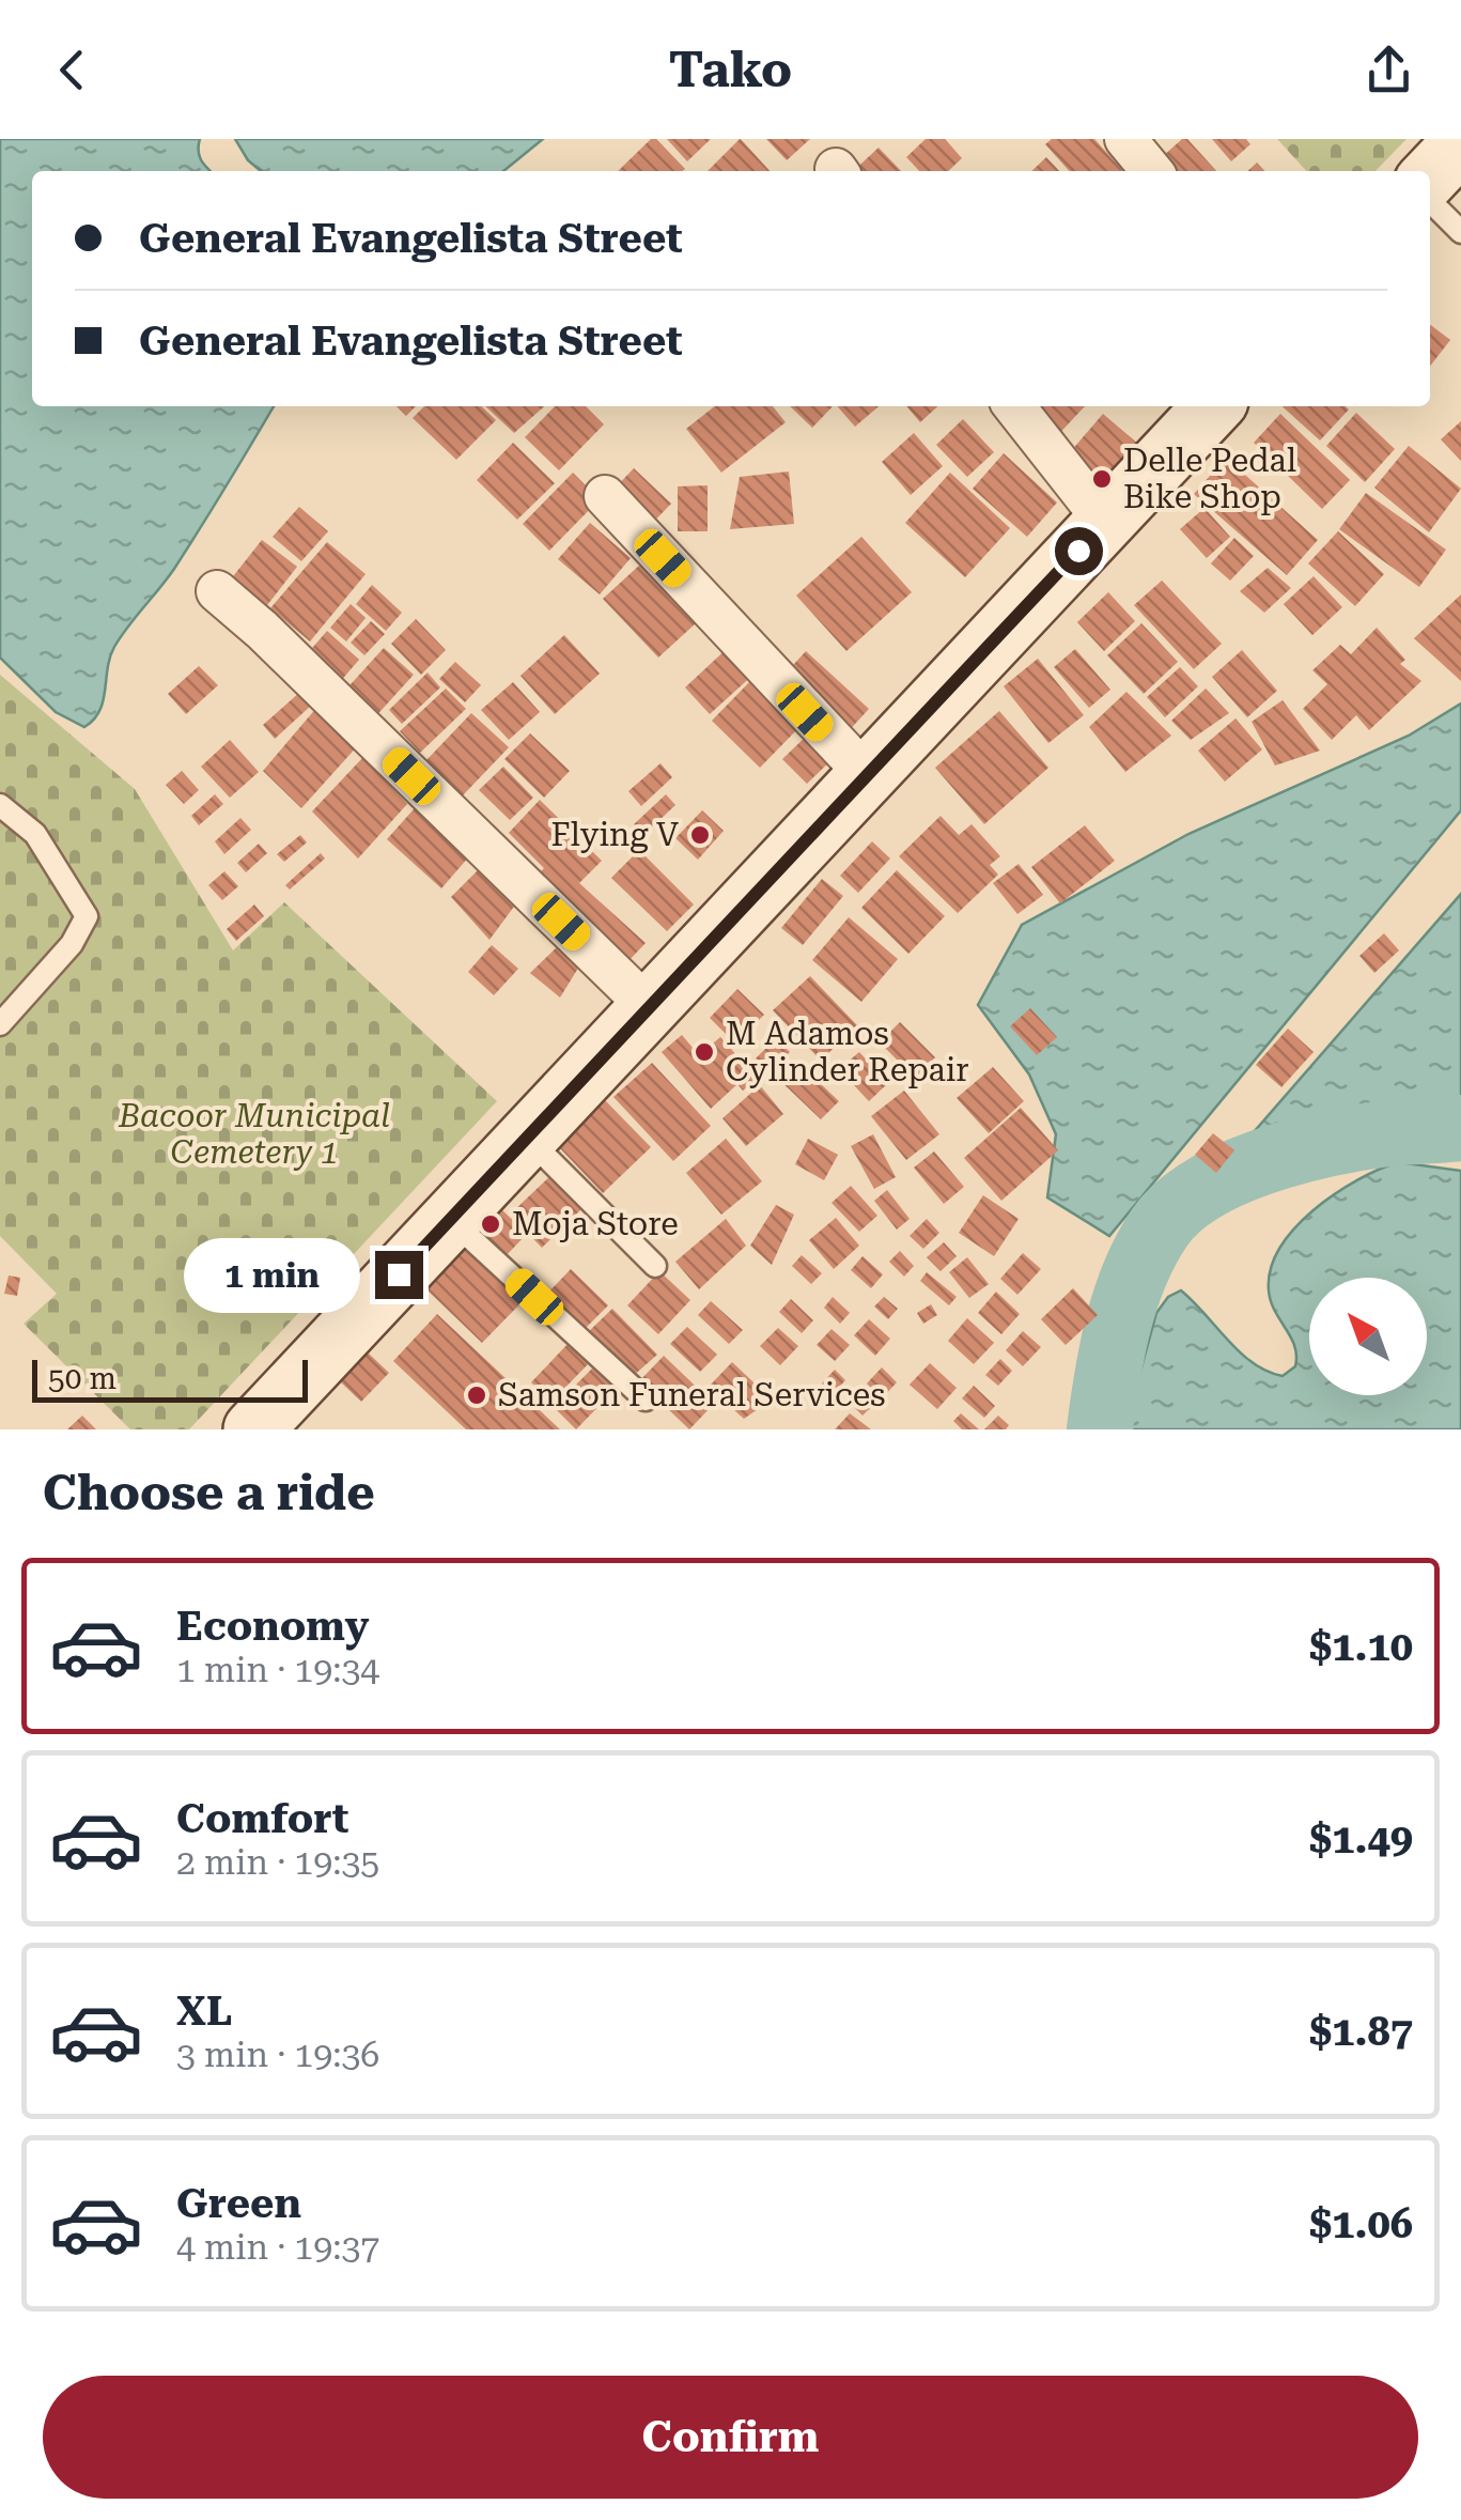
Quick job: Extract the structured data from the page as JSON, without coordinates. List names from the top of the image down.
{
  "parks": ["Bacoor Municipal Cemetery 1"],
  "places": [
    "Delle Pedal Bike Shop",
    "Flying V",
    "M Adamos Cylinder Repair",
    "Moja Store",
    "Samson Funeral Services"
  ],
  "scale_bar": "50 m",
  "north": "top left",
  "page": {
    "header": "Tako",
    "banner": ["General Evangelista Street", "General Evangelista Street"],
    "bubble": "1 min",
    "scale": "50 m",
    "heading": "Choose a ride",
    "list": [
      {
        "name": "Economy",
        "note": "1 min · 19:34",
        "value": "$1.10"
      },
      {
        "name": "Comfort",
        "note": "2 min · 19:35",
        "value": "$1.49"
      },
      {
        "name": "XL",
        "note": "3 min · 19:36",
        "value": "$1.87"
      },
      {
        "name": "Green",
        "note": "4 min · 19:37",
        "value": "$1.06"
      }
    ],
    "buttons": "Confirm"
  }
}
